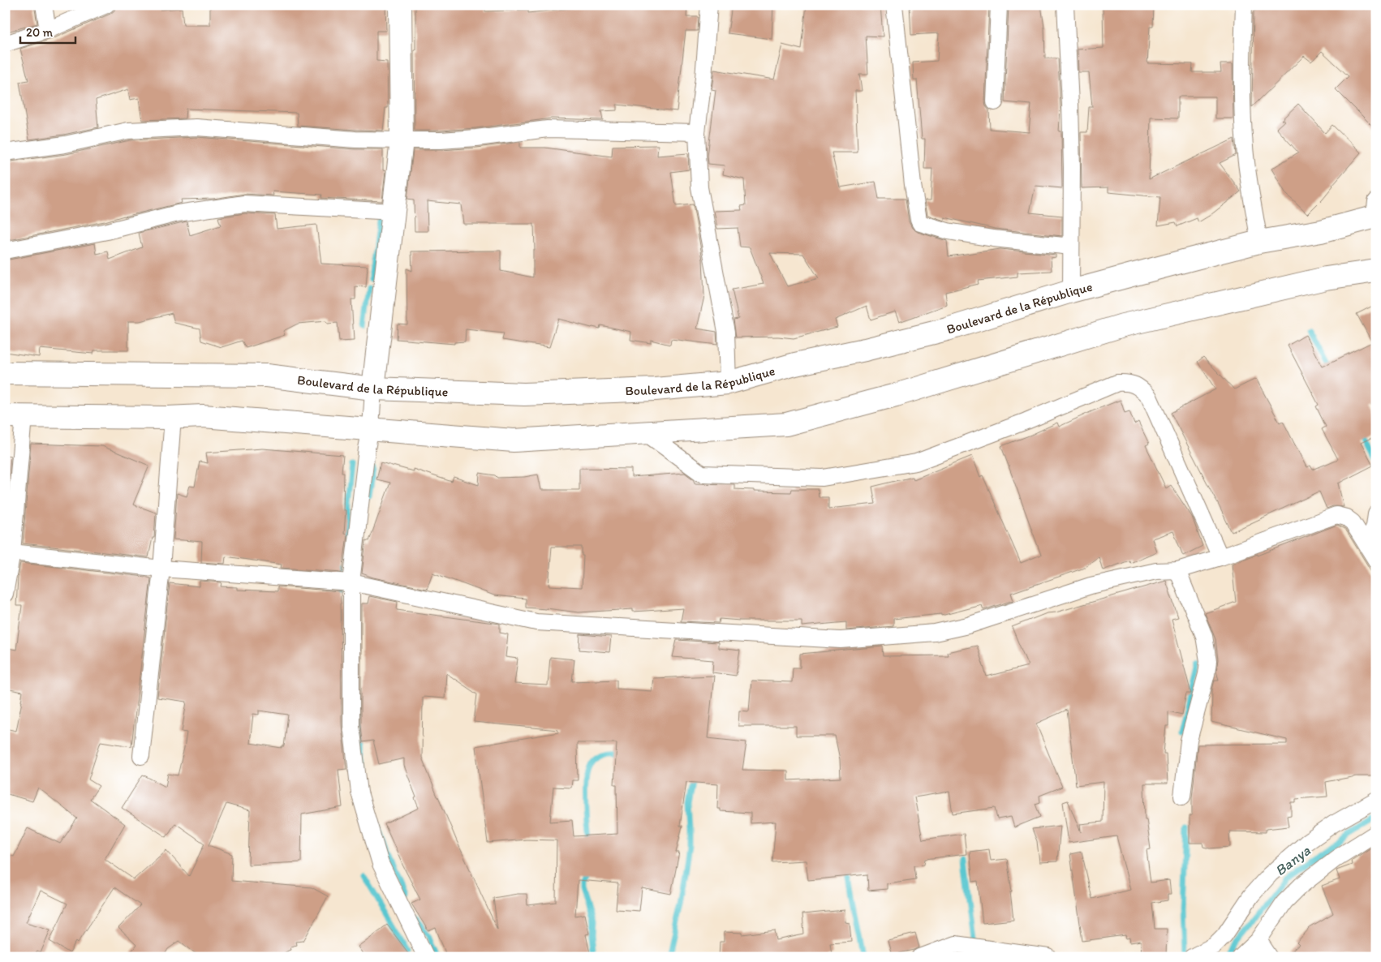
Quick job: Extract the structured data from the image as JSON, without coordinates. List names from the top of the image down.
{
  "streets": {
    "main road": ["Boulevard de la République"]
  },
  "water": ["Banya"],
  "scale_bar": "20 m"
}
